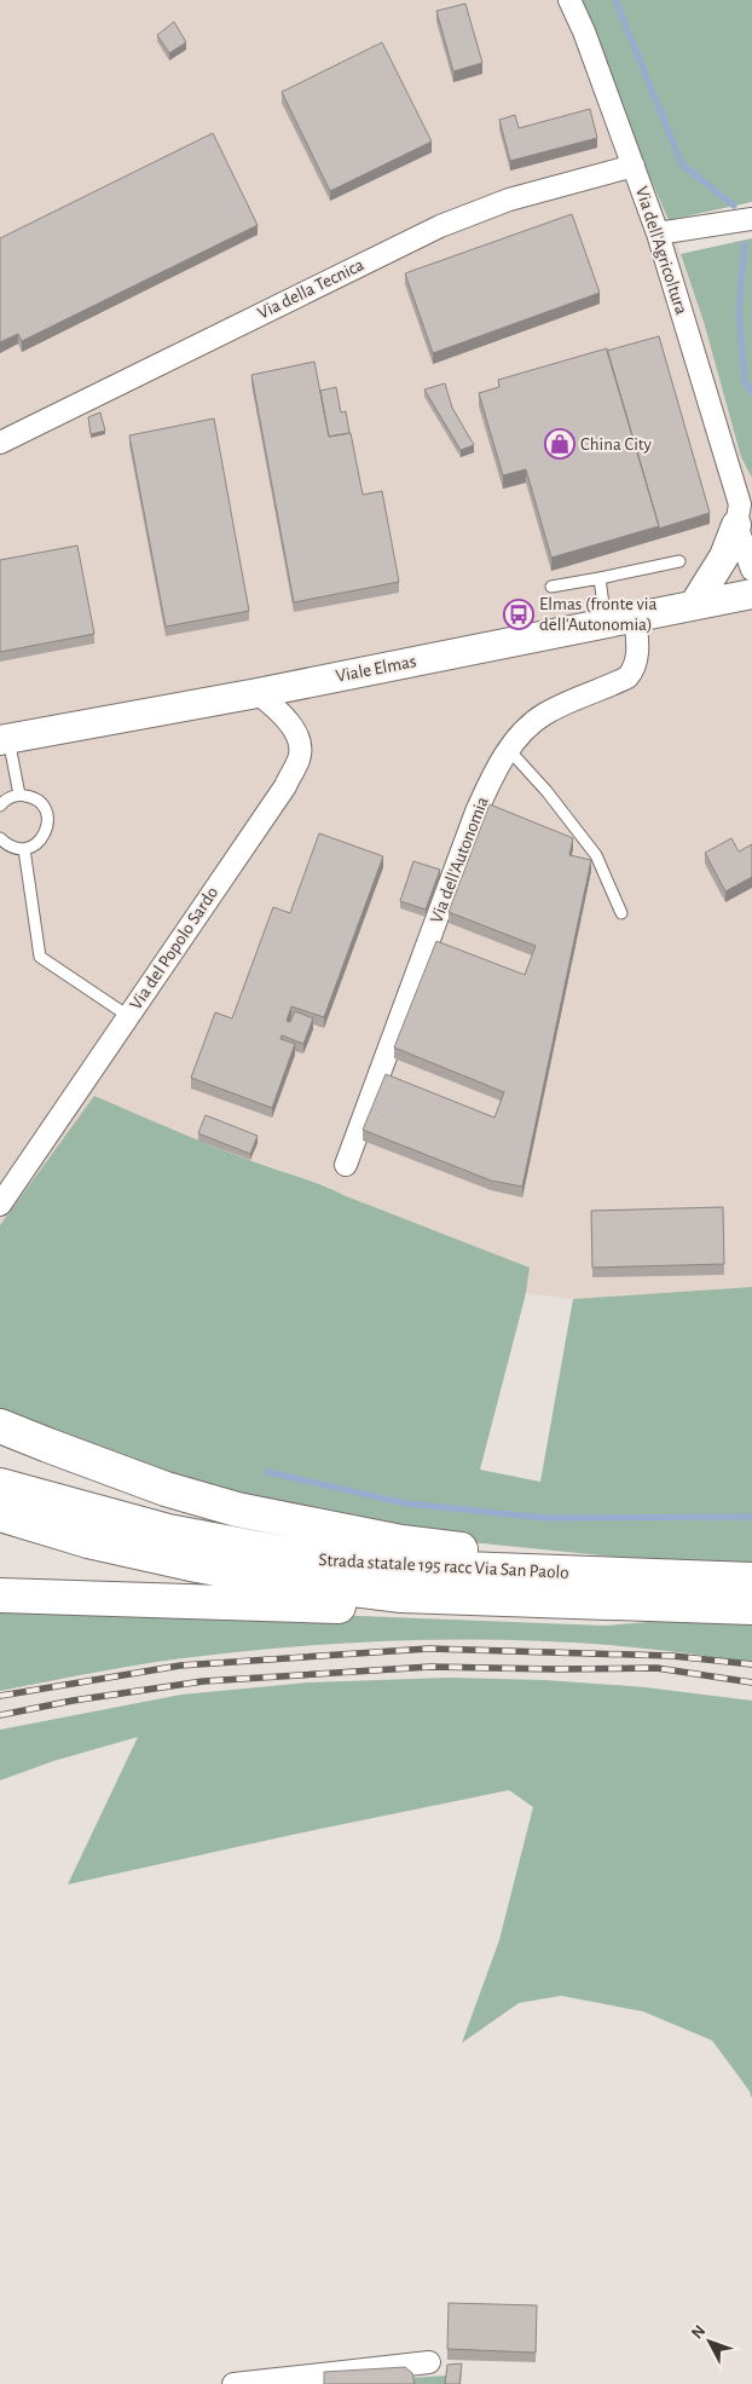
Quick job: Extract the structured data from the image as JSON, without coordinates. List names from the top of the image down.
{
  "streets": {
    "highway": ["Strada statale 195 racc Via San Paolo"],
    "main road": ["Viale Elmas"],
    "street": [
      "Via dell'Agricoltura",
      "Via della Tecnica",
      "Via dell'Autonomia",
      "Via del Popolo Sardo"
    ]
  },
  "crossings": [
    ["Via dell'Agricoltura", "Via della Tecnica"],
    ["Viale Elmas", "Via dell'Autonomia"],
    ["Viale Elmas", "Via del Popolo Sardo"]
  ],
  "places": {
    "shop": ["China City"],
    "bus stop": ["Elmas (fronte via dell'Autonomia)"]
  },
  "north": "top left"
}
